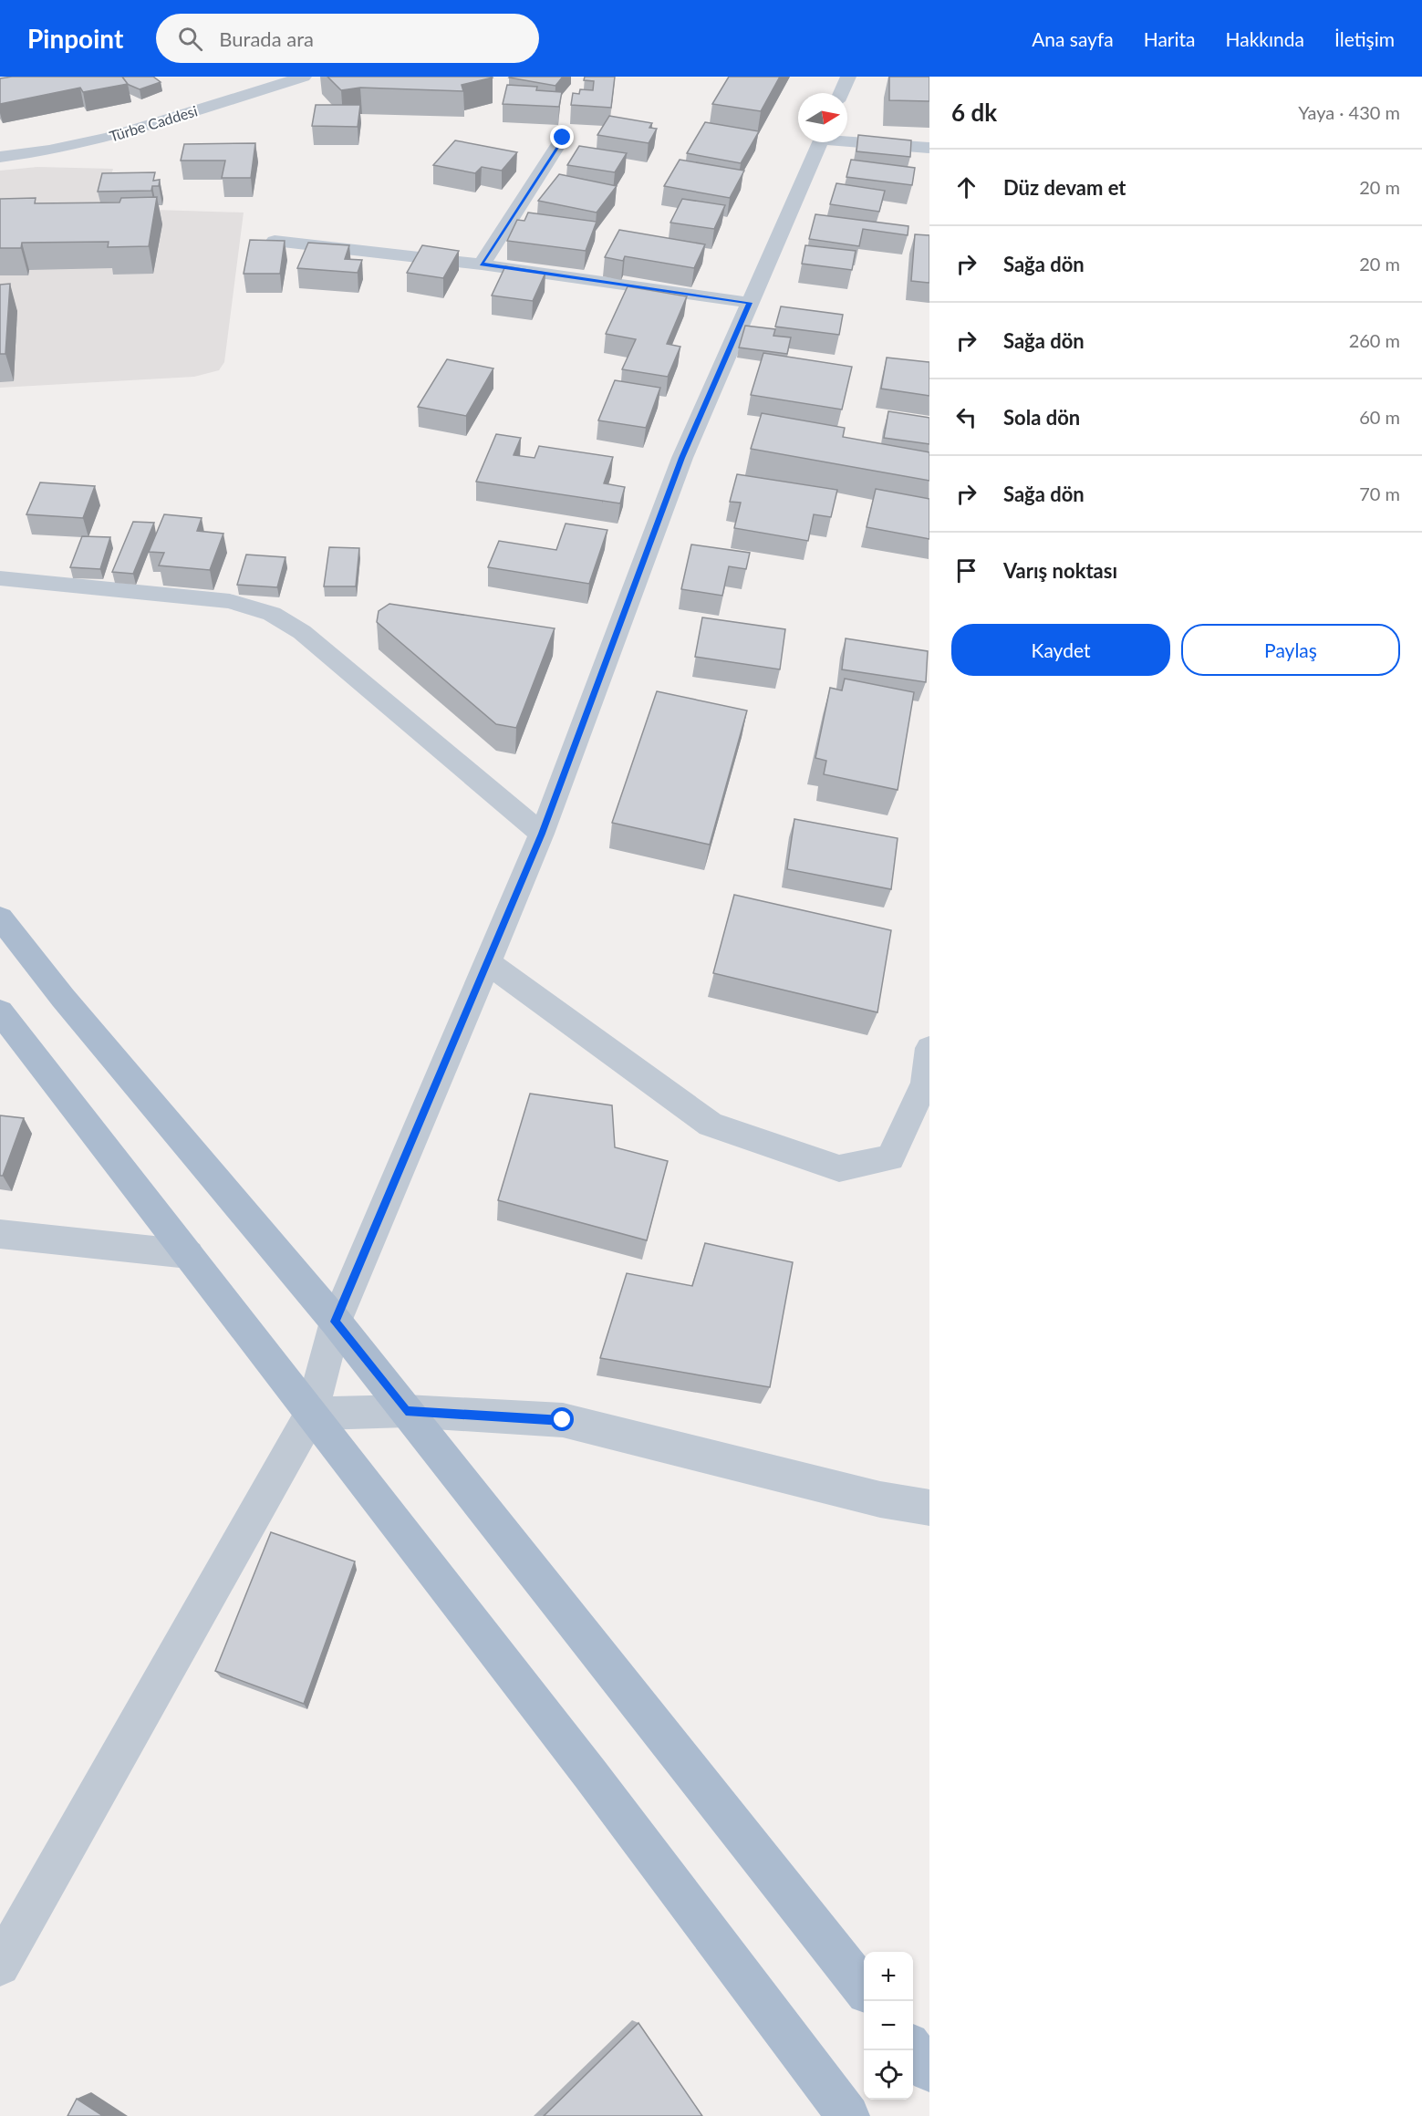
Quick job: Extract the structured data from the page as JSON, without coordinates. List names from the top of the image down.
{
  "streets": {
    "street": ["Türbe Caddesi"]
  },
  "north": "right",
  "page": {
    "header": "Pinpoint",
    "search": "Burada ara",
    "nav": [
      "Ana sayfa",
      "Harita",
      "Hakkında",
      "İletişim"
    ],
    "heading": ["6 dk", "Yaya · 430 m"],
    "list": [
      ["Düz devam et", "20 m"],
      ["Sağa dön", "20 m"],
      ["Sağa dön", "260 m"],
      ["Sola dön", "60 m"],
      ["Sağa dön", "70 m"],
      "Varış noktası"
    ],
    "buttons": ["Kaydet", "Paylaş"],
    "map_buttons": ["+", "−"]
  }
}
